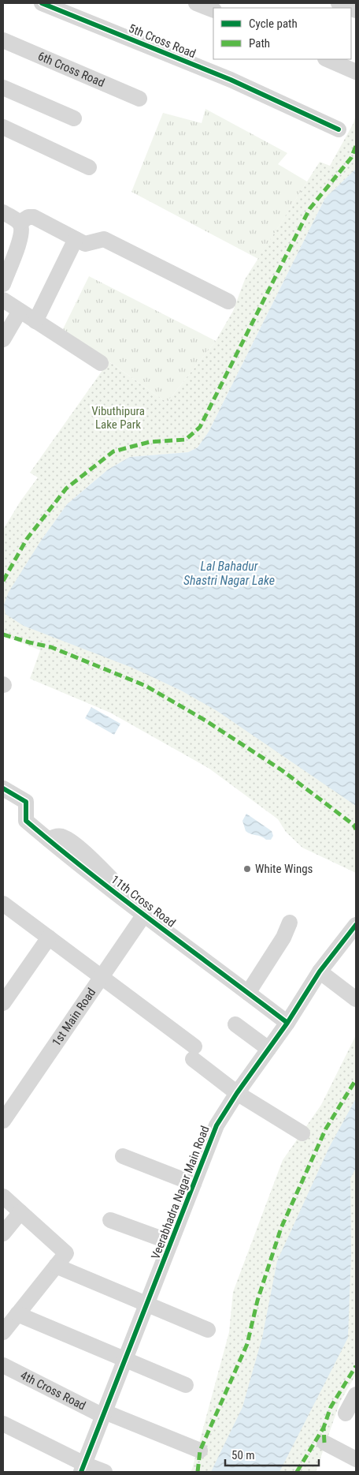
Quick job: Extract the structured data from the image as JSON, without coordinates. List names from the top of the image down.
{
  "streets": {
    "street": [
      "5th Cross Road",
      "6th Cross Road",
      "11th Cross Road",
      "1st Main Road",
      "Veerabhadra Nagar Main Road",
      "4th Cross Road"
    ]
  },
  "crossings": [
    ["11th Cross Road", "1st Main Road"],
    ["11th Cross Road", "Veerabhadra Nagar Main Road"],
    ["Veerabhadra Nagar Main Road", "4th Cross Road"]
  ],
  "water": ["Lal Bahadur Shastri Nagar Lake"],
  "parks": ["Vibuthipura Lake Park"],
  "places": ["White Wings"],
  "legend": ["Cycle path", "Path"],
  "scale_bar": "50 m"
}
